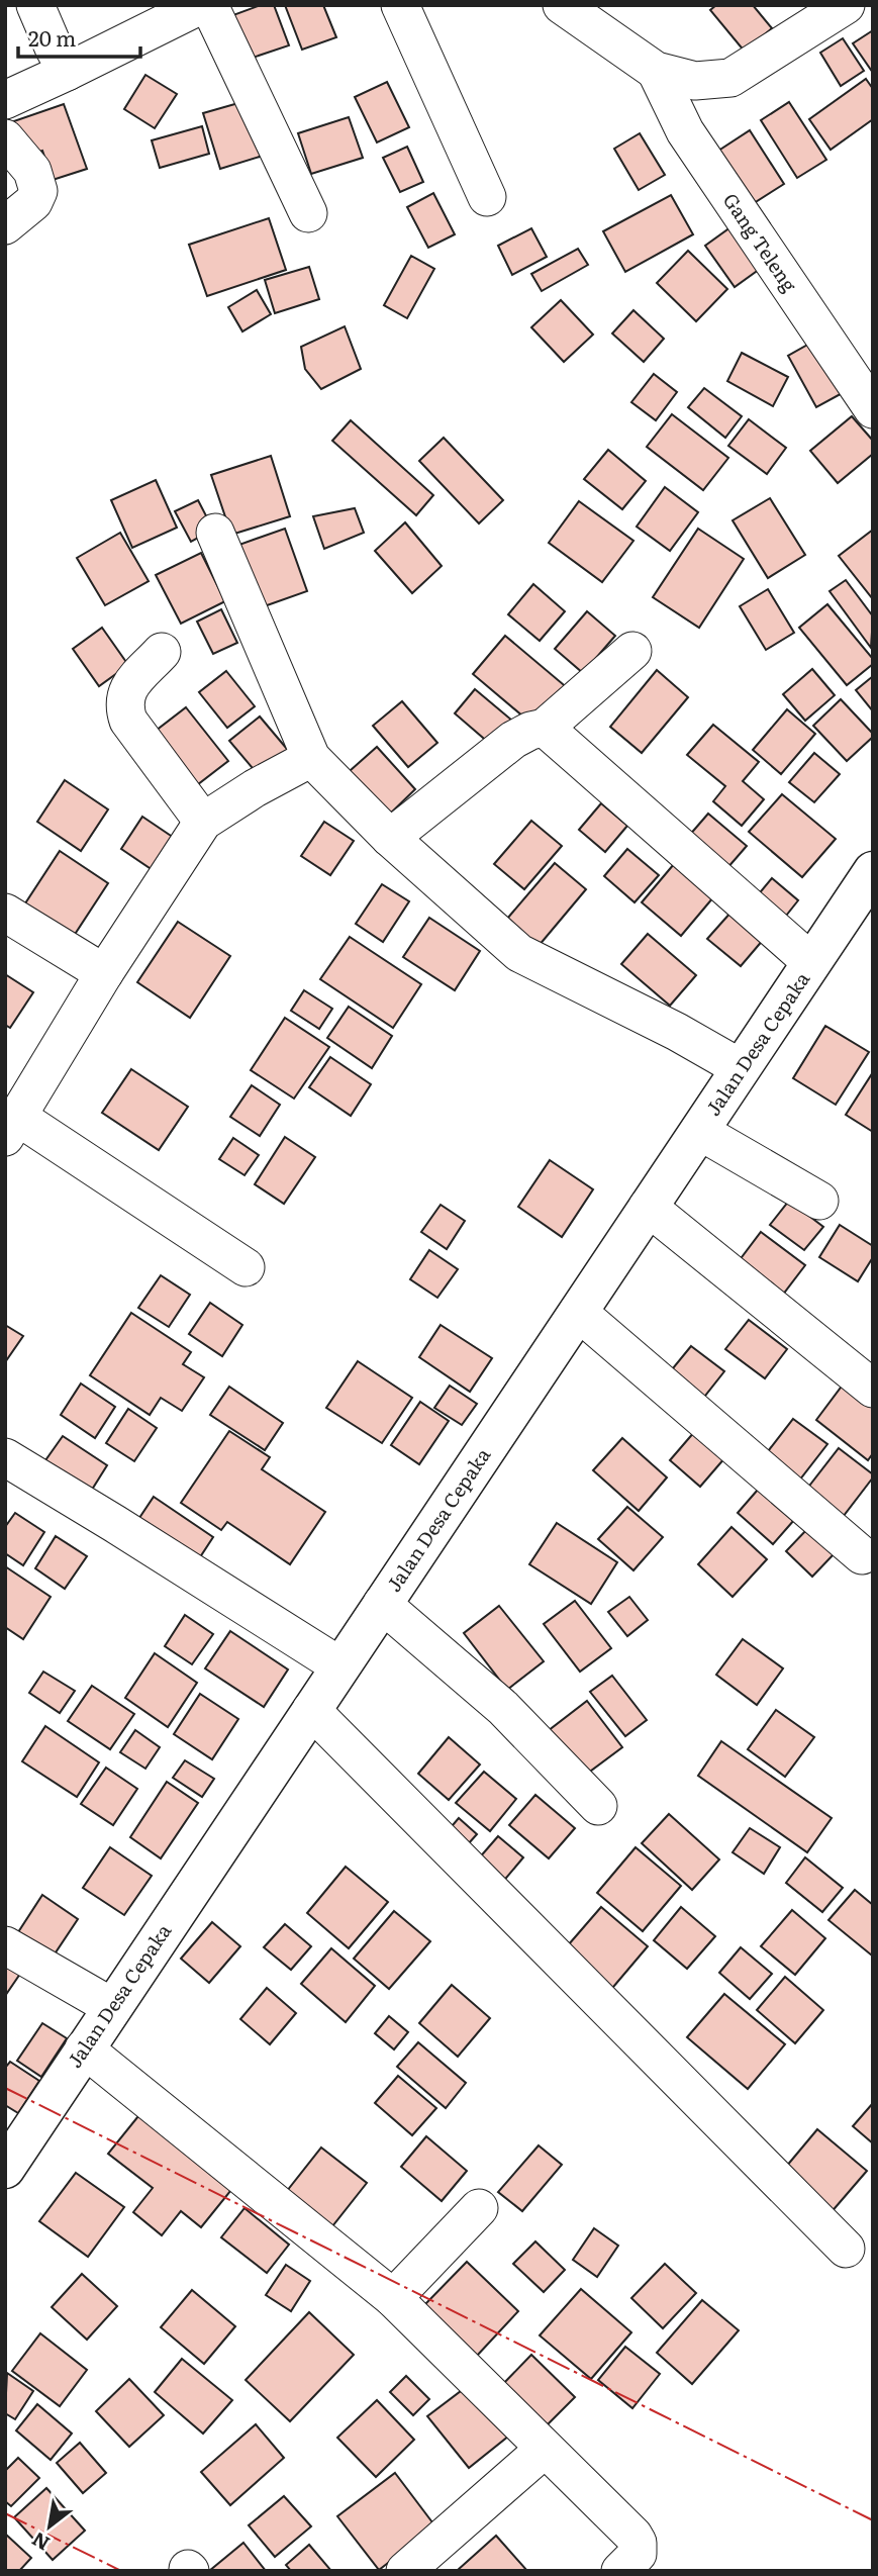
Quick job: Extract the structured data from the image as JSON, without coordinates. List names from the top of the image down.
{
  "streets": {
    "street": ["Gang Teleng", "Jalan Desa Cepaka"]
  },
  "scale_bar": "20 m",
  "north": "bottom left"
}
